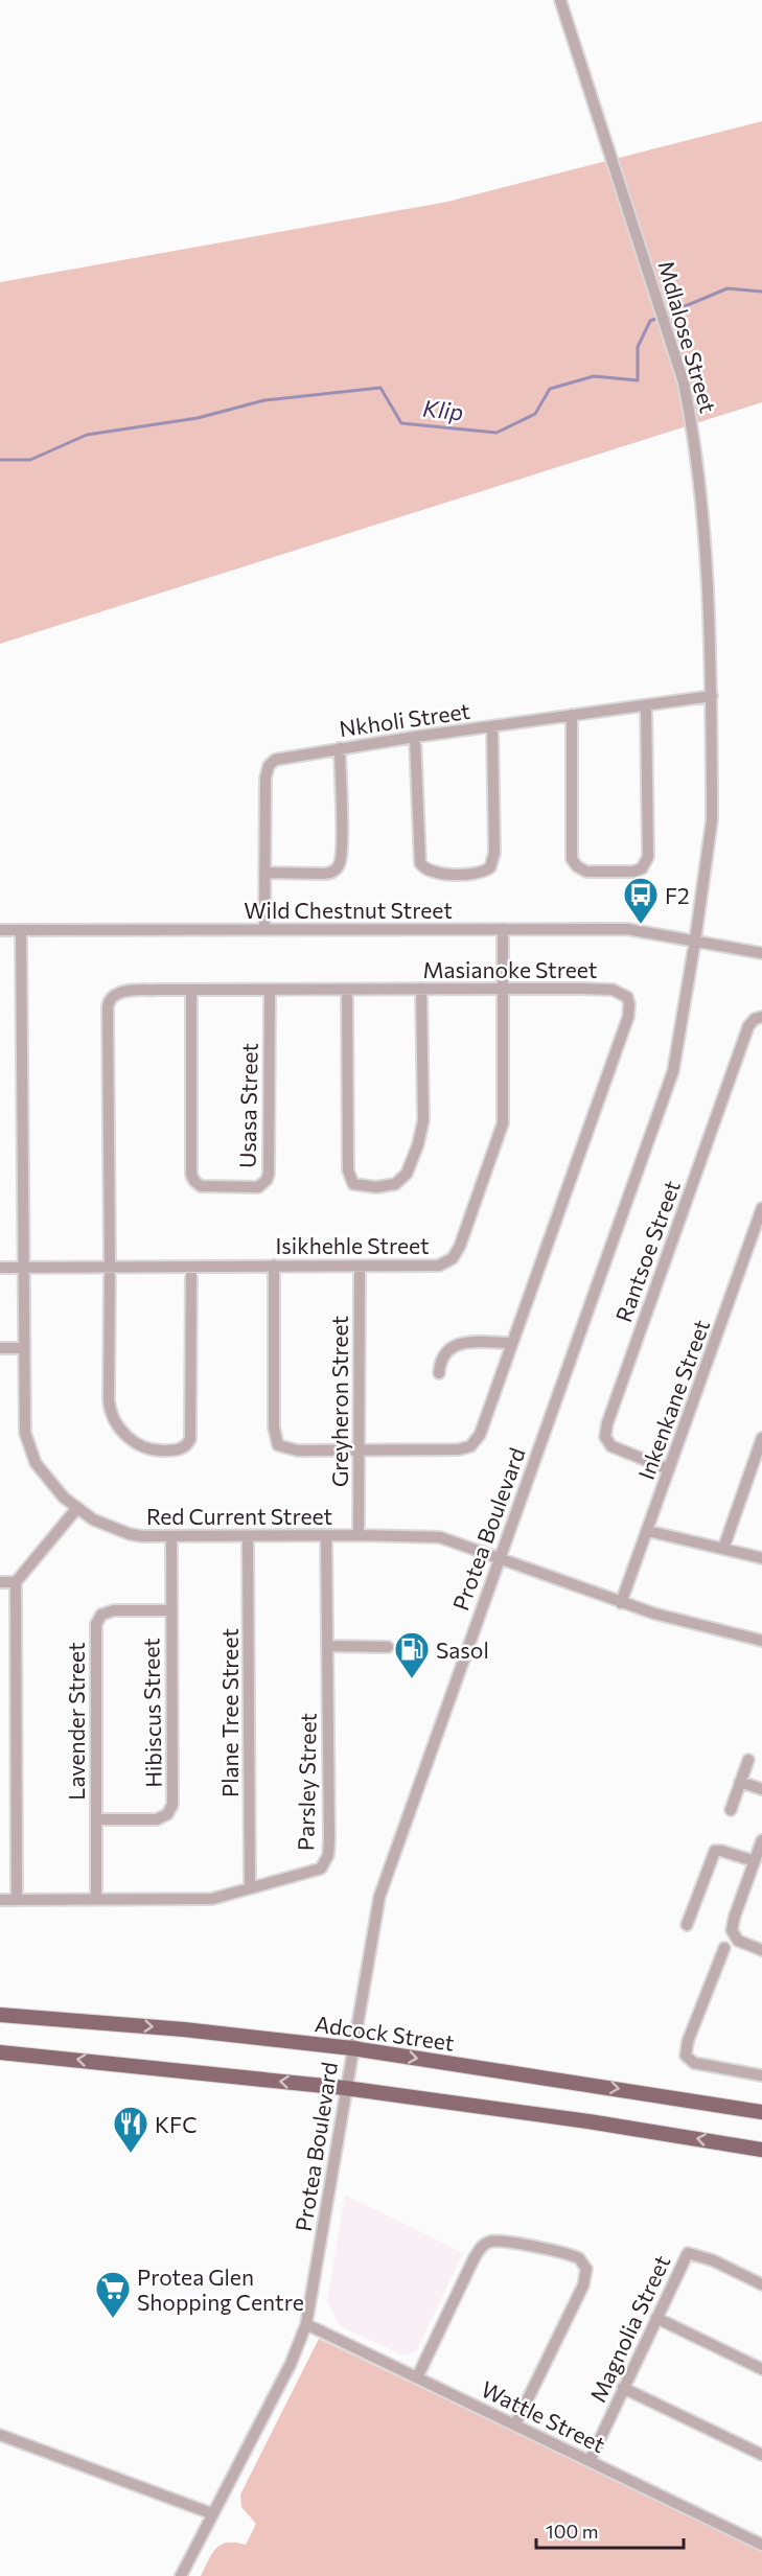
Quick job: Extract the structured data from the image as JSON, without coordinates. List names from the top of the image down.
{
  "streets": {
    "main road": ["Adcock Street"],
    "street": [
      "Mdlalose Street",
      "Nkholi Street",
      "Wild Chestnut Street",
      "Masianoke Street",
      "Usasa Street",
      "Isikhehle Street",
      "Rantsoe Street",
      "Inkenkane Street",
      "Greyheron Street",
      "Red Current Street",
      "Protea Boulevard",
      "Hibiscus Street",
      "Plane Tree Street",
      "Lavender Street",
      "Parsley Street",
      "Magnolia Street",
      "Wattle Street"
    ]
  },
  "crossings": [
    ["Mdlalose Street", "Nkholi Street"],
    ["Mdlalose Street", "Protea Boulevard"],
    ["Nkholi Street", "Wild Chestnut Street"],
    ["Nkholi Street", "Protea Boulevard"],
    ["Wild Chestnut Street", "Isikhehle Street"],
    ["Wild Chestnut Street", "Red Current Street"],
    ["Wild Chestnut Street", "Protea Boulevard"],
    ["Masianoke Street", "Usasa Street"],
    ["Masianoke Street", "Isikhehle Street"],
    ["Masianoke Street", "Greyheron Street"],
    ["Isikhehle Street", "Greyheron Street"],
    ["Isikhehle Street", "Red Current Street"],
    ["Rantsoe Street", "Inkenkane Street"],
    ["Inkenkane Street", "Red Current Street"],
    ["Greyheron Street", "Red Current Street"],
    ["Red Current Street", "Protea Boulevard"],
    ["Red Current Street", "Hibiscus Street"],
    ["Red Current Street", "Plane Tree Street"],
    ["Red Current Street", "Parsley Street"],
    ["Protea Boulevard", "Adcock Street"],
    ["Protea Boulevard", "Wattle Street"],
    ["Hibiscus Street", "Lavender Street"],
    ["Plane Tree Street", "Parsley Street"],
    ["Lavender Street", "Parsley Street"],
    ["Magnolia Street", "Wattle Street"]
  ],
  "water": ["Klip"],
  "places": {
    "bus stop": ["F2"],
    "fuel station": ["Sasol"],
    "restaurant": ["KFC"],
    "supermarket": ["Protea Glen Shopping Centre"]
  },
  "scale_bar": "100 m"
}
